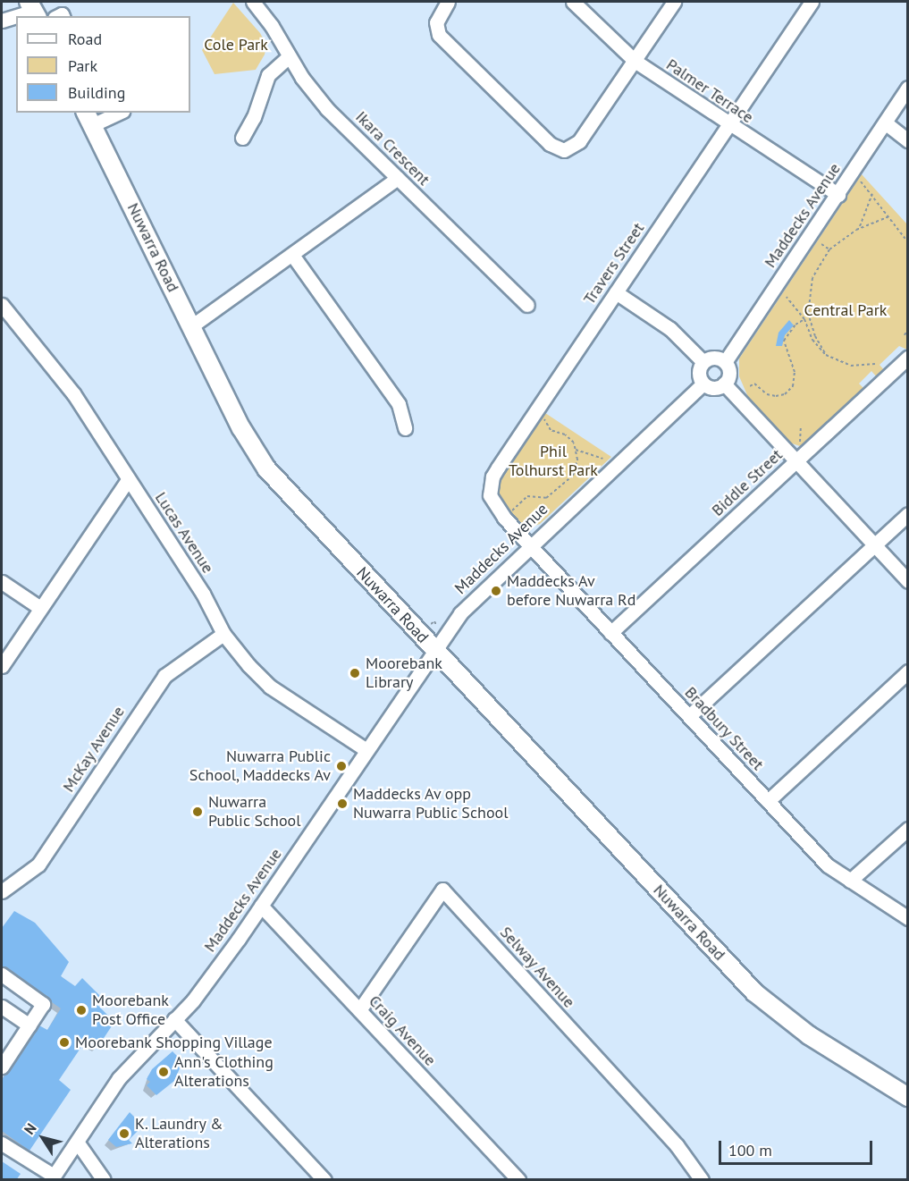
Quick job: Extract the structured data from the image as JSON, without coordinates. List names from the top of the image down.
{
  "streets": {
    "main road": ["Nuwarra Road"],
    "street": [
      "Palmer Terrace",
      "Ikara Crescent",
      "Maddecks Avenue",
      "Travers Street",
      "Biddle Street",
      "Lucas Avenue",
      "Bradbury Street",
      "McKay Avenue",
      "Selway Avenue",
      "Craig Avenue"
    ]
  },
  "crossings": [
    ["Palmer Terrace", "Maddecks Avenue"],
    ["Palmer Terrace", "Travers Street"],
    ["Maddecks Avenue", "Nuwarra Road"],
    ["Maddecks Avenue", "Travers Street"],
    ["Maddecks Avenue", "Lucas Avenue"],
    ["Maddecks Avenue", "Bradbury Street"],
    ["Maddecks Avenue", "Craig Avenue"],
    ["Travers Street", "Bradbury Street"],
    ["Biddle Street", "Bradbury Street"],
    ["Lucas Avenue", "McKay Avenue"],
    ["Selway Avenue", "Craig Avenue"]
  ],
  "parks": ["Cole Park", "Central Park", "Phil Tolhurst Park"],
  "places": [
    "Maddecks Av before Nuwarra Rd",
    "Moorebank Library",
    "Nuwarra Public School, Maddecks Av",
    "Maddecks Av opp Nuwarra Public School",
    "Nuwarra Public School",
    "Moorebank Post Office",
    "Moorebank Shopping Village",
    "Ann's Clothing Alterations",
    "K. Laundry & Alterations"
  ],
  "legend": ["Road", "Park", "Building"],
  "scale_bar": "100 m",
  "north": "top left"
}
